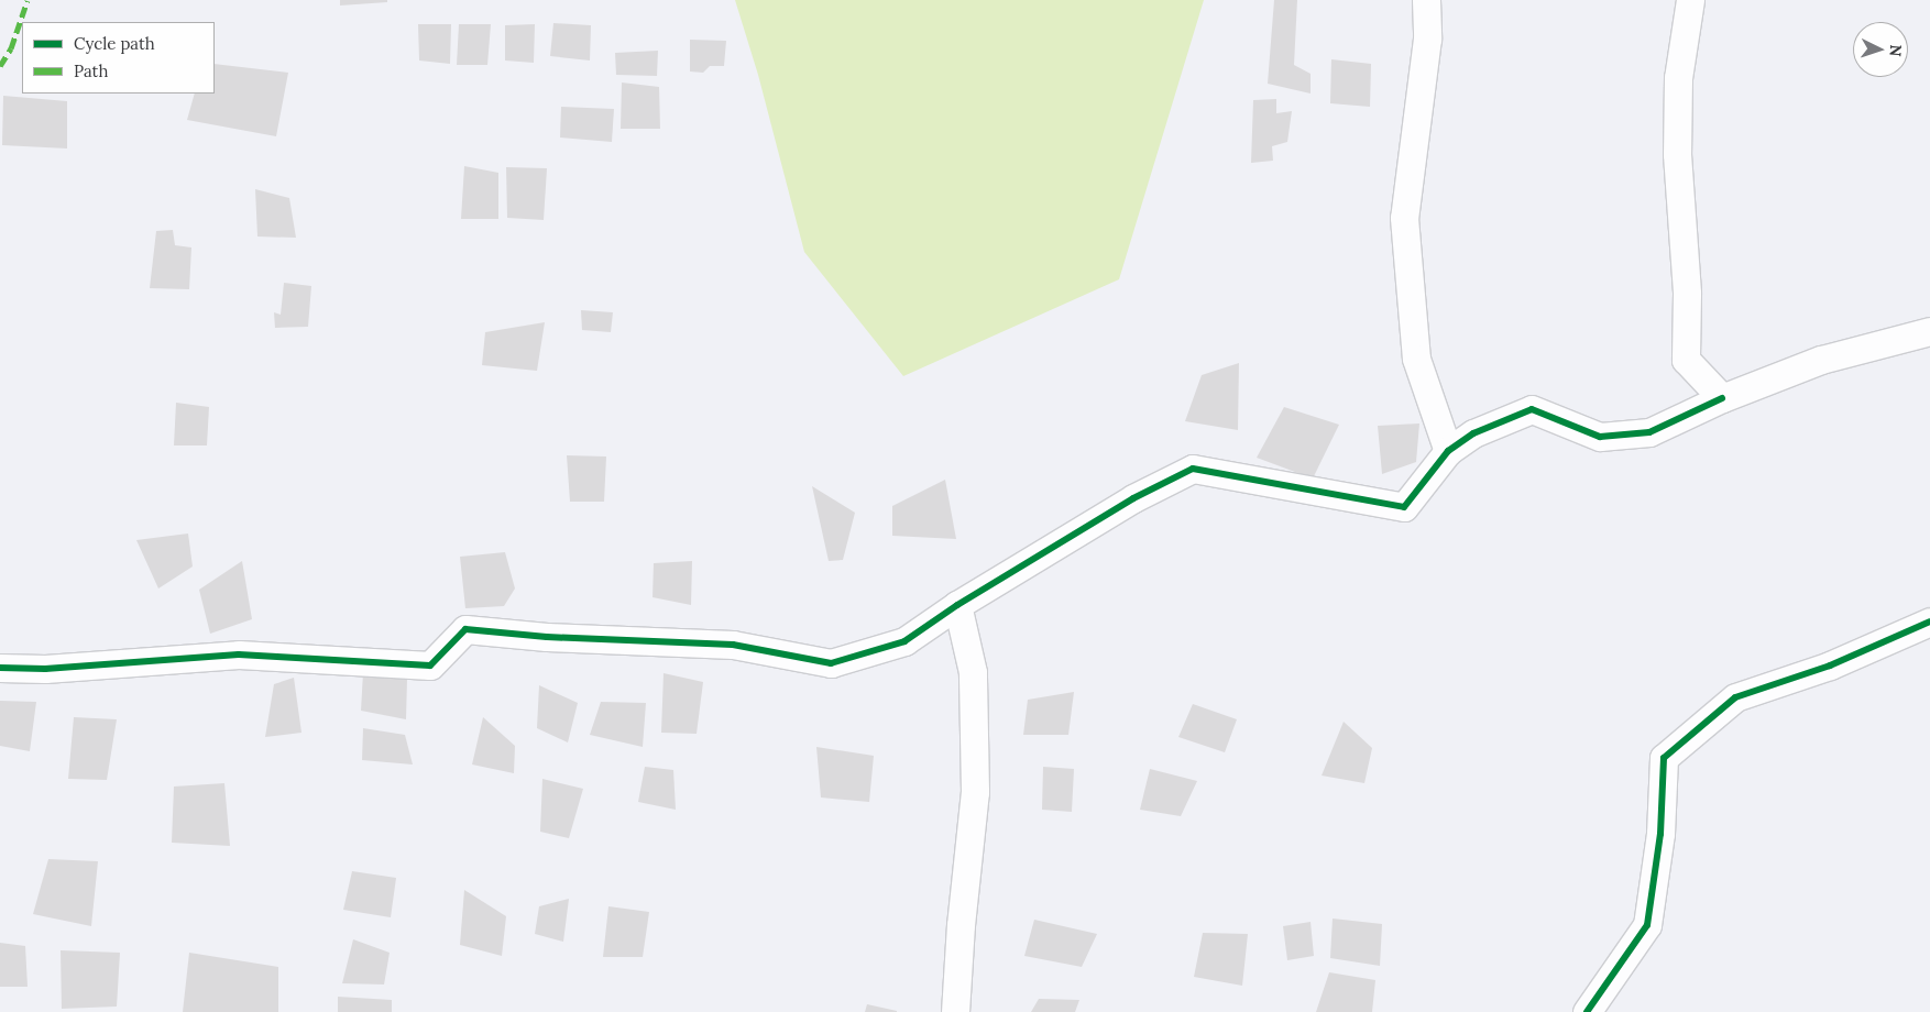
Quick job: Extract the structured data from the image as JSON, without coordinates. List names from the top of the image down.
{
  "legend": ["Cycle path", "Path"],
  "north": "right"
}
